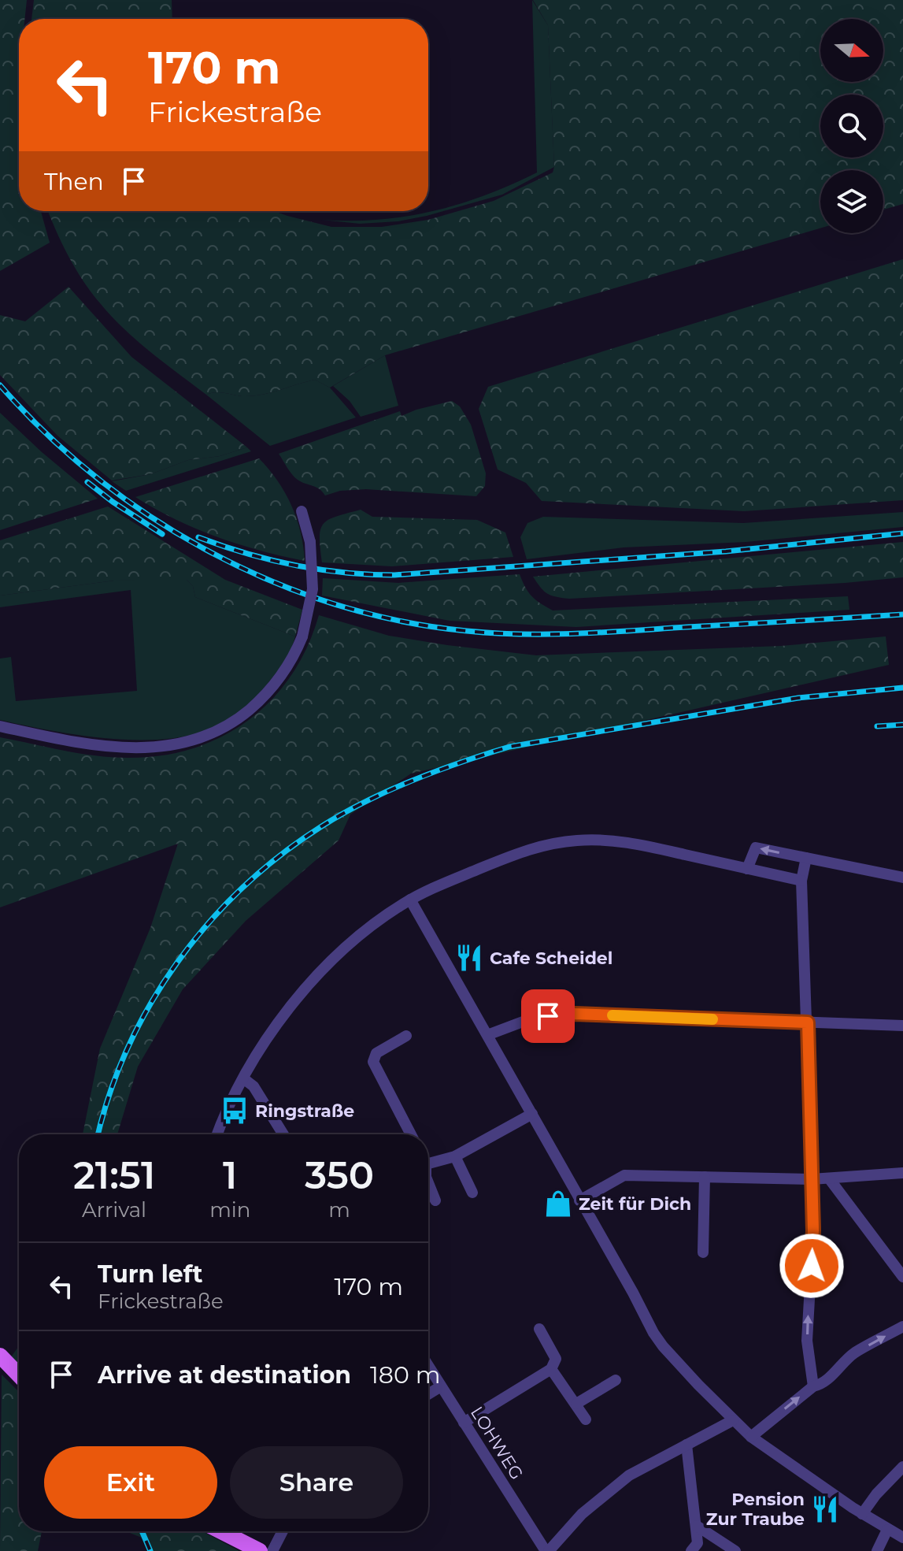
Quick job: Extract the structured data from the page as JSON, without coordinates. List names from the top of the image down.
{
  "streets": {
    "street": ["LOHWEG"]
  },
  "places": {
    "restaurant": ["Cafe Scheidel", "Pension Zur Traube"],
    "bus stop": ["Ringstraße"],
    "shop": ["Zeit für Dich"]
  },
  "north": "right",
  "page": {
    "turn": ["170 m", "Frickestraße"],
    "then": "Then",
    "eta": [
      "21:51",
      "Arrival",
      "1",
      "min",
      "350",
      "m"
    ],
    "list": [
      {
        "name": "Turn left",
        "note": "Frickestraße",
        "value": "170 m"
      },
      {
        "name": "Arrive at destination",
        "value": "180 m"
      }
    ],
    "buttons": ["Exit", "Share"]
  }
}
